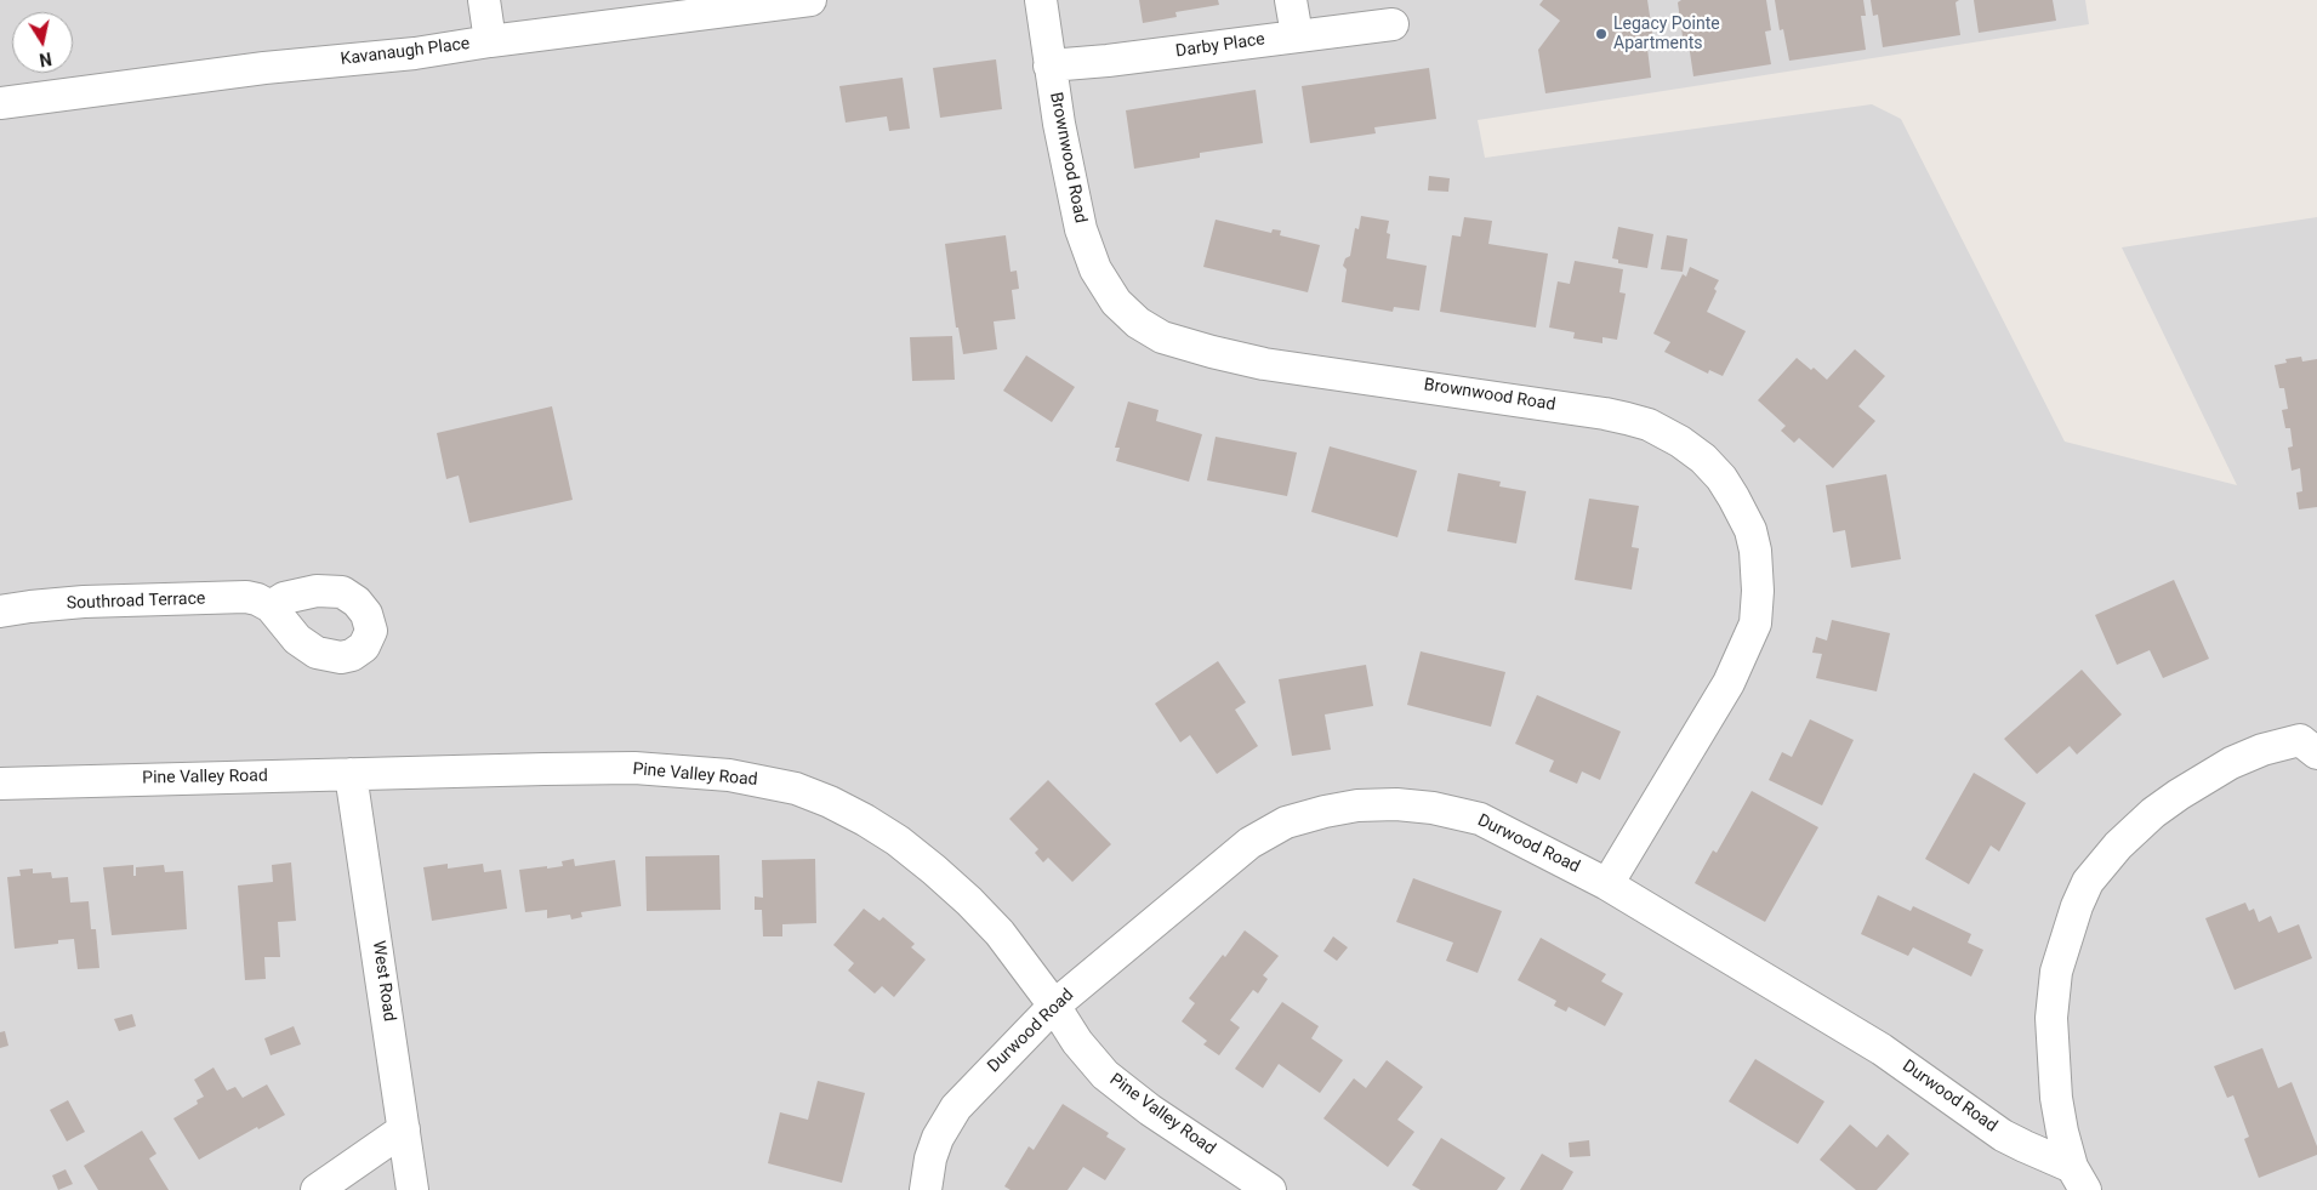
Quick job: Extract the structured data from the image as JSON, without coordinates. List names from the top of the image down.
{
  "streets": {
    "street": [
      "Darby Place",
      "Kavanaugh Place",
      "Brownwood Road",
      "Southroad Terrace",
      "Pine Valley Road",
      "Durwood Road",
      "West Road"
    ]
  },
  "crossings": [
    ["Darby Place", "Brownwood Road"],
    ["Brownwood Road", "Durwood Road"],
    ["Pine Valley Road", "Durwood Road"],
    ["Pine Valley Road", "West Road"]
  ],
  "places": ["Legacy Pointe Apartments"],
  "north": "bottom"
}
